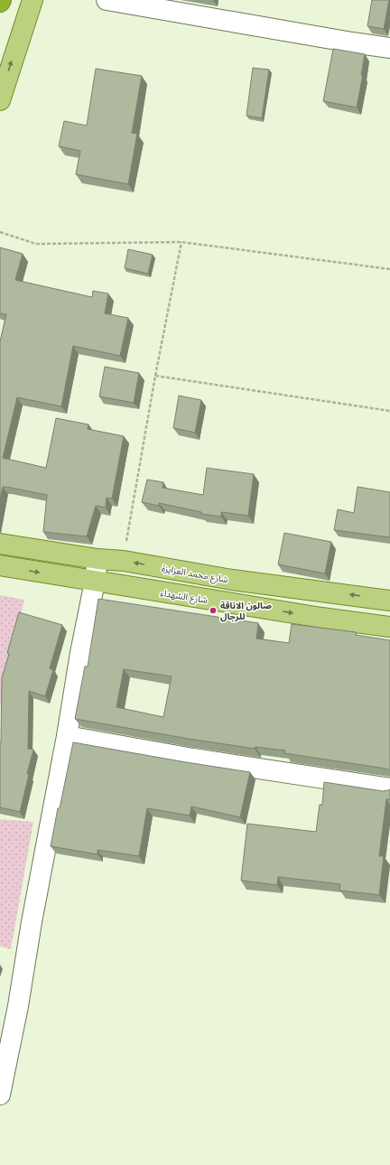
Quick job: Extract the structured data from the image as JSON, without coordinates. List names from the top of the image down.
{
  "streets": {
    "main road": ["شارع محمد العزايزة", "شارع الشهداء"]
  },
  "one_way": ["شارع محمد العزايزة", "شارع الشهداء"],
  "places": ["صالون الاناقة للرجال"]
}
